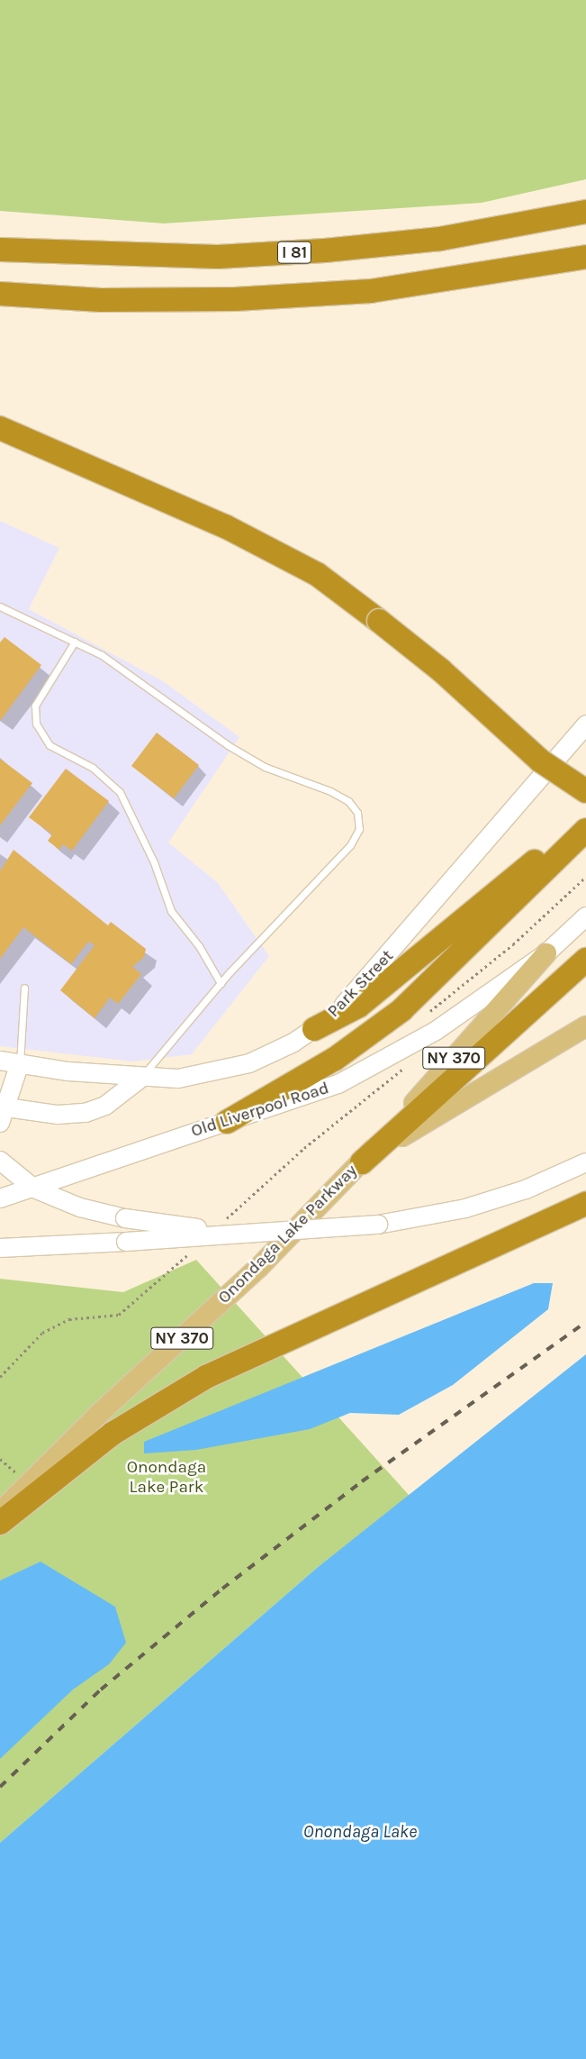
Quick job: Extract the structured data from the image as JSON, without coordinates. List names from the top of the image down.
{
  "streets": {
    "highway": ["I 81"],
    "main road": [
      "Park Street",
      "NY 370",
      "Old Liverpool Road",
      "Onondaga Lake Parkway"
    ]
  },
  "crossings": [
    ["NY 370", "Old Liverpool Road"],
    ["NY 370", "Onondaga Lake Parkway"]
  ],
  "water": ["Onondaga Lake"],
  "parks": ["Onondaga Lake Park"]
}
